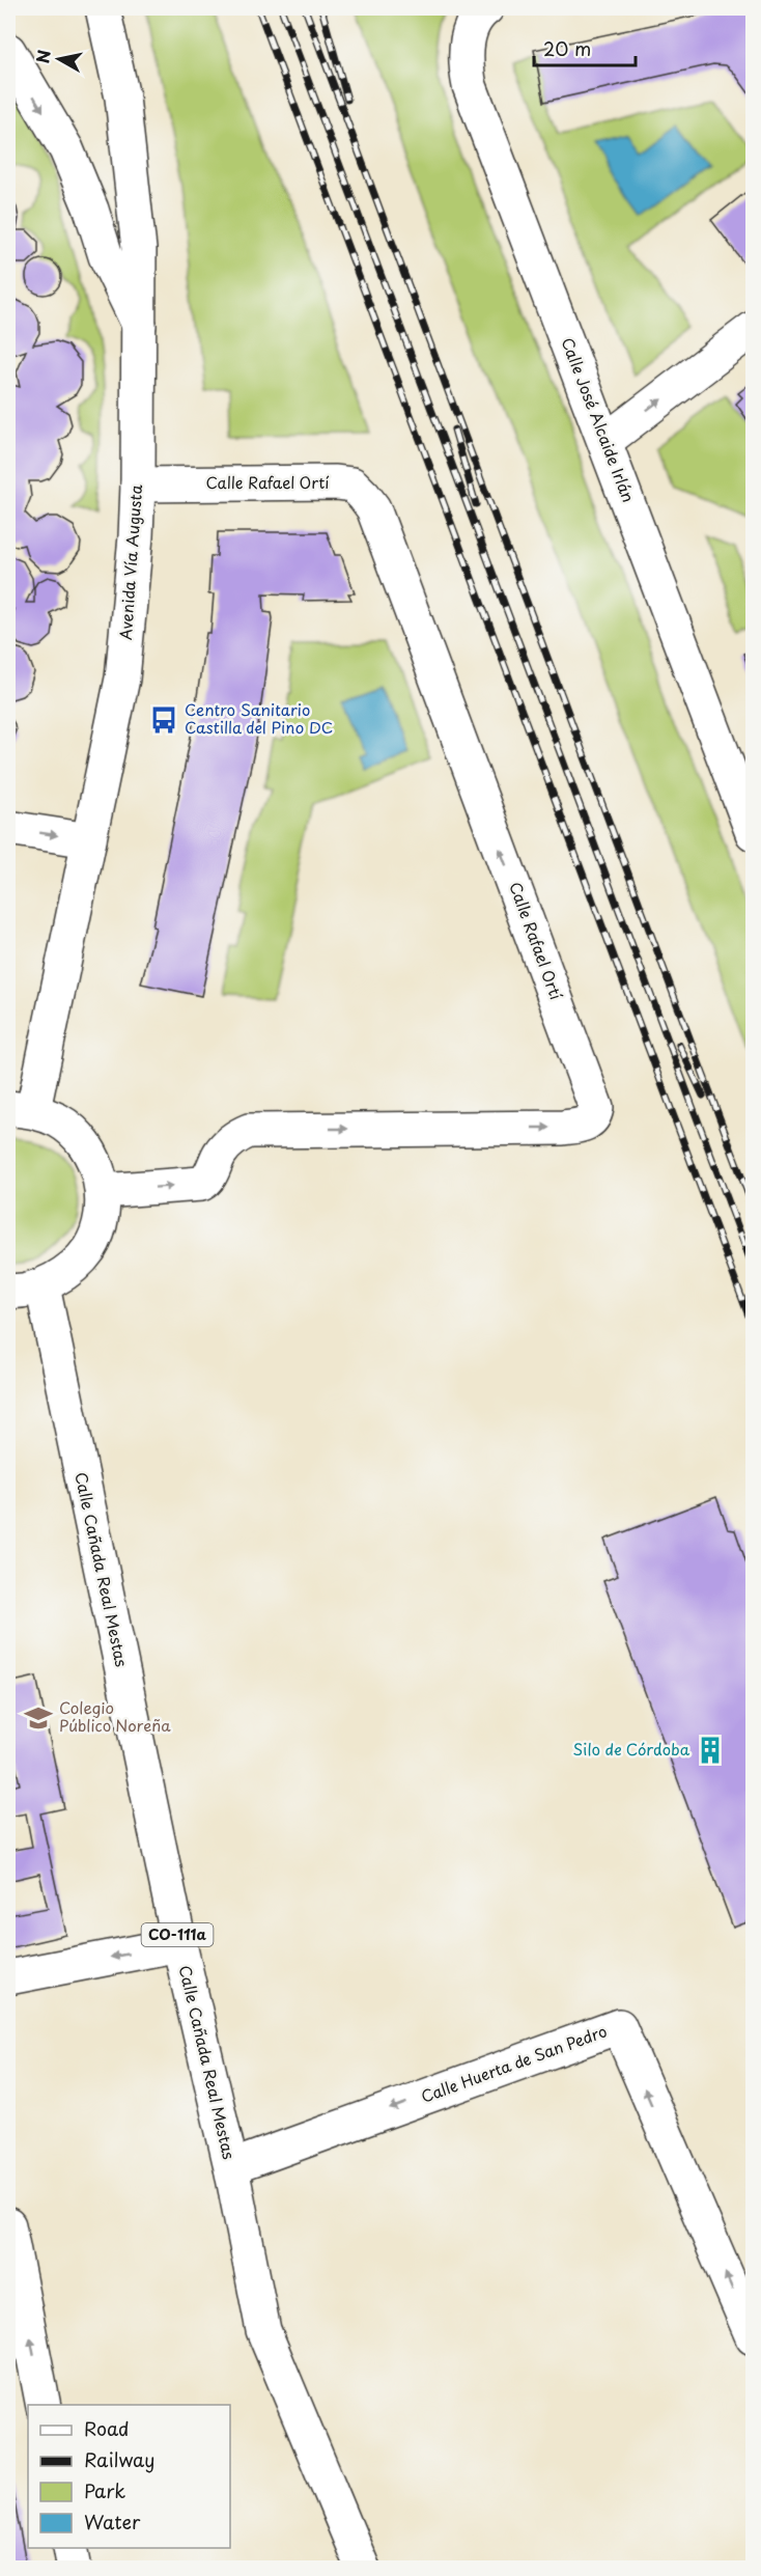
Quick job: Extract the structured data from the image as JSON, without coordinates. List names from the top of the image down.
{
  "streets": {
    "street": [
      "Calle José Alcaide Irlán",
      "Calle Rafael Ortí",
      "Avenida Vía Augusta",
      "Calle Cañada Real Mestas",
      "CO-111a",
      "Calle Huerta de San Pedro"
    ]
  },
  "crossings": [
    ["Calle Rafael Ortí", "Avenida Vía Augusta"],
    ["Calle Cañada Real Mestas", "Calle Huerta de San Pedro"]
  ],
  "places": {
    "bus stop": ["Centro Sanitario Castilla del Pino DC"],
    "school or university": ["Colegio Público Noreña"],
    "building": ["Silo de Córdoba"]
  },
  "legend": [
    "Road",
    "Railway",
    "Park",
    "Water"
  ],
  "scale_bar": "20 m",
  "north": "left"
}
